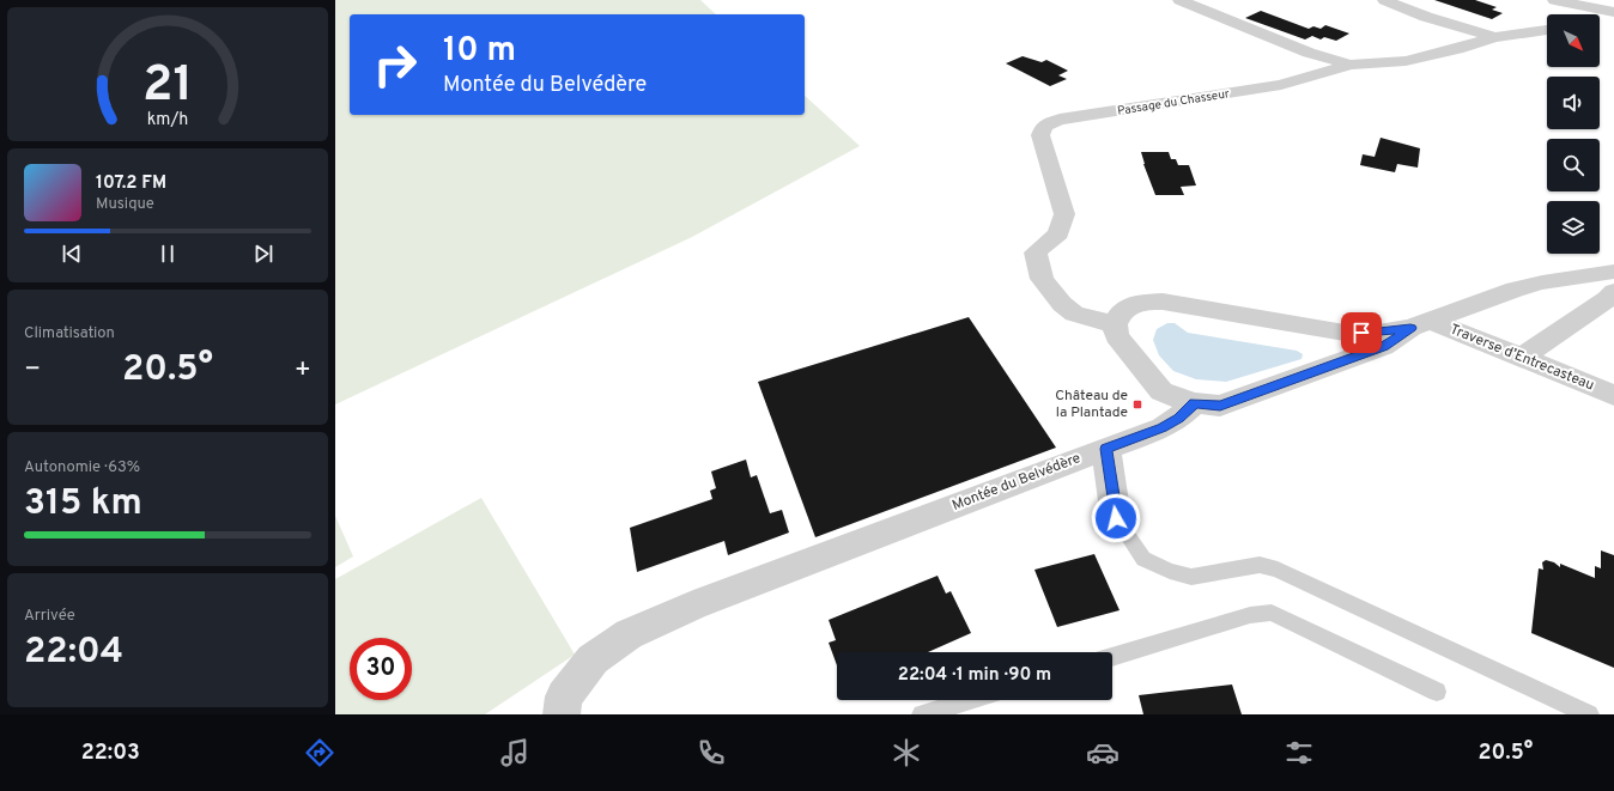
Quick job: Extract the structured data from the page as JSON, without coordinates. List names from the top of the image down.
{
  "streets": {
    "street": ["Passage du Chasseur", "Traverse d’Entrecasteau", "Montée du Belvédère"]
  },
  "places": {
    "transit": ["Château de la Plantade"]
  },
  "north": "bottom right",
  "page": {
    "turn": ["10 m", "Montée du Belvédère"],
    "song": ["107.2 FM", "Musique"],
    "tile": [
      "Climatisation",
      ["Autonomie · 63%", "315 km"],
      ["Arrivée", "22:04"]
    ],
    "heat": ["−", "20.5°", "+"],
    "limit": "30",
    "trip": "22:04 · 1 min · 90 m",
    "tabs": ["22:03", "20.5°"],
    "gauge": ["21", "km/h"]
  }
}
